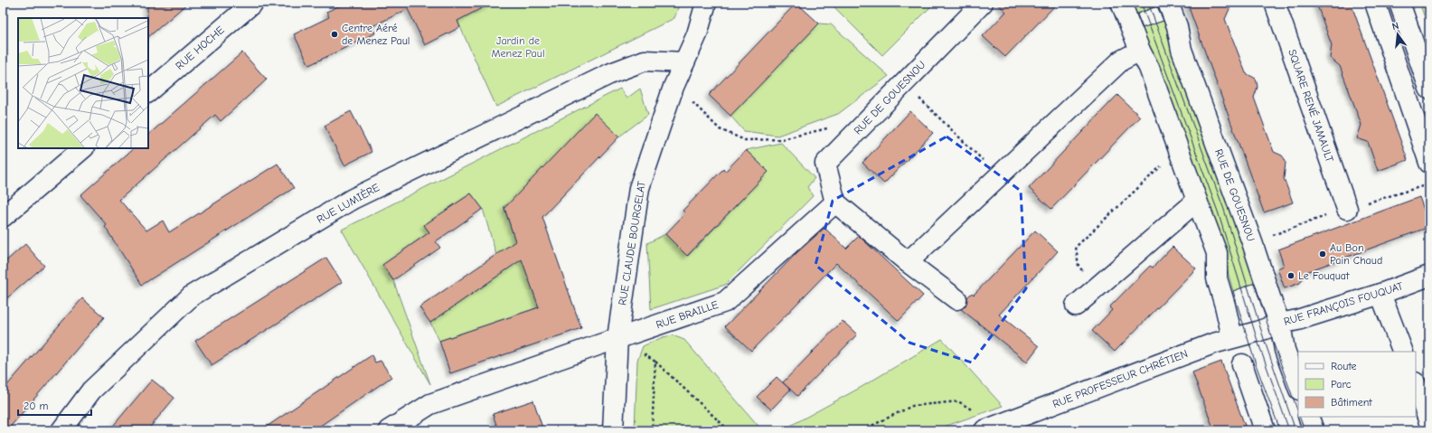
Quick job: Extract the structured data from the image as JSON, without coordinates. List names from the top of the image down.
{
  "streets": {
    "street": [
      "RUE HOCHE",
      "RUE DE GOUESNOU",
      "SQUARE RENÉ JAMAULT",
      "RUE LUMIÈRE",
      "RUE CLAUDE BOURGELAT",
      "RUE FRANÇOIS FOUQUAT",
      "RUE BRAILLE",
      "RUE PROFESSEUR CHRÉTIEN"
    ]
  },
  "crossings": [
    ["RUE DE GOUESNOU", "RUE FRANÇOIS FOUQUAT"],
    ["RUE DE GOUESNOU", "RUE BRAILLE"],
    ["RUE LUMIÈRE", "RUE CLAUDE BOURGELAT"],
    ["RUE CLAUDE BOURGELAT", "RUE BRAILLE"],
    ["RUE FRANÇOIS FOUQUAT", "RUE PROFESSEUR CHRÉTIEN"]
  ],
  "parks": ["Jardin de Menez Paul"],
  "places": ["Centre Aéré de Menez Paul", "Au Bon Pain Chaud", "Le Fouquat"],
  "legend": ["Route", "Parc", "Bâtiment"],
  "scale_bar": "20 m",
  "north": "top"
}
